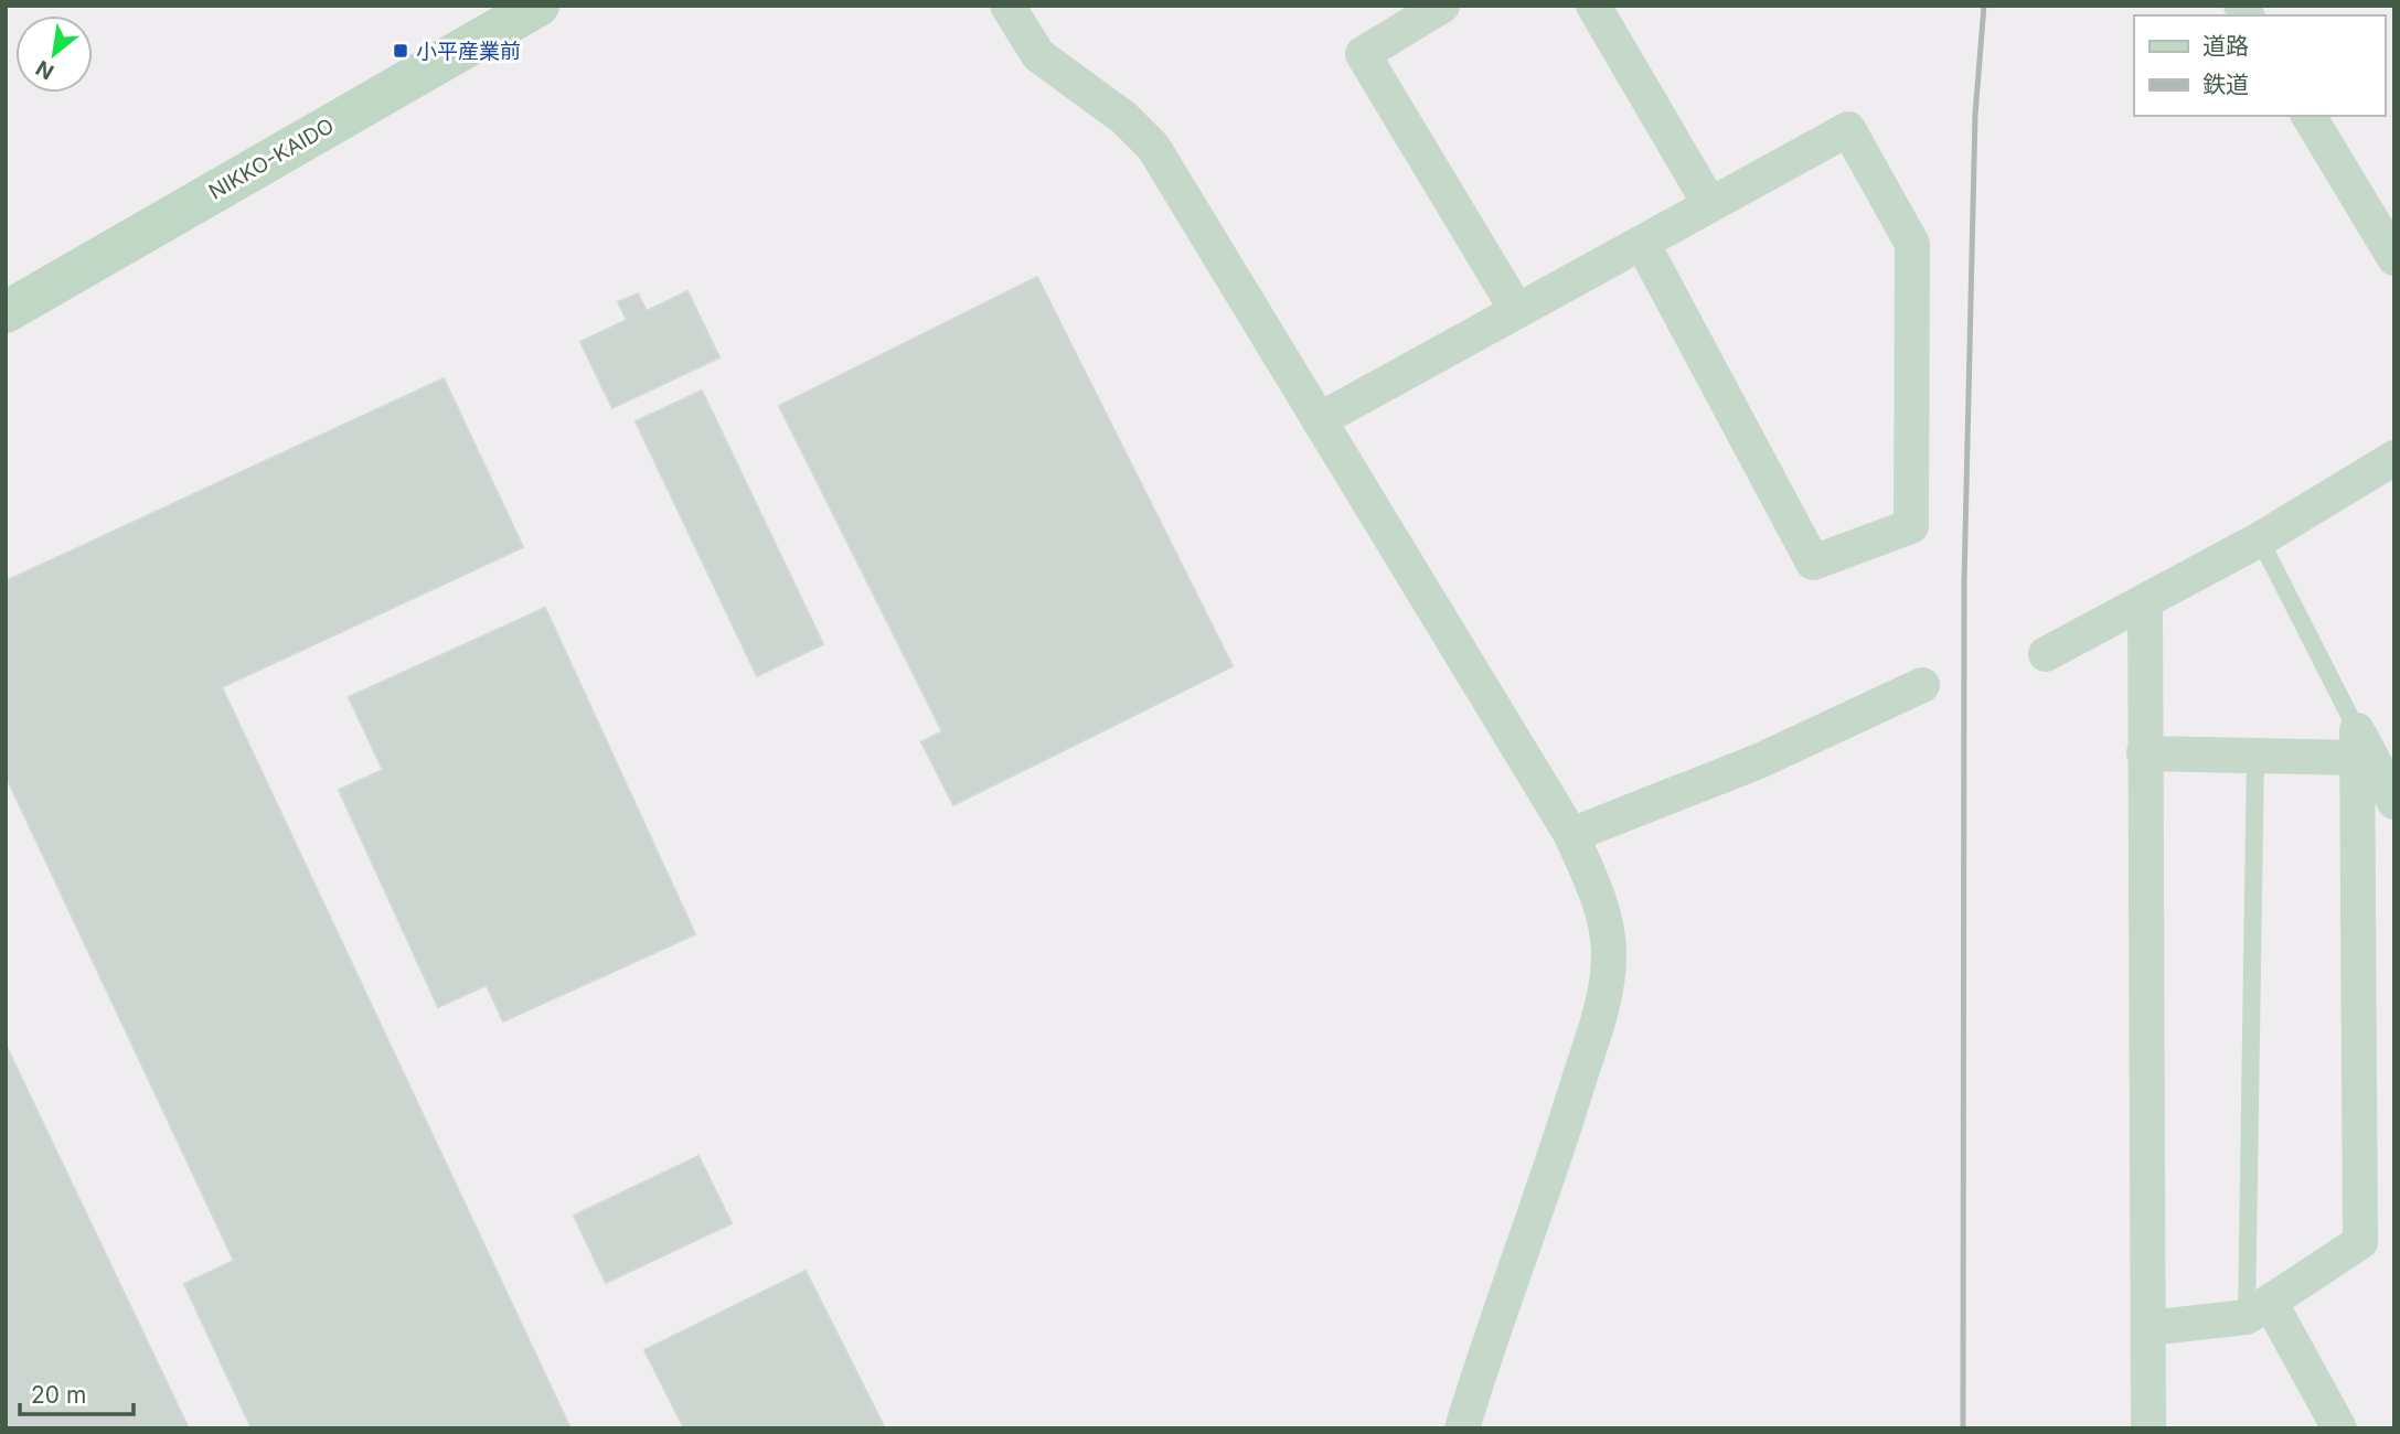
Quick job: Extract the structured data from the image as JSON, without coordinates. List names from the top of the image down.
{
  "streets": {
    "main road": ["NIKKO-KAIDO"]
  },
  "places": {
    "transit": ["小平産業前"]
  },
  "legend": ["道路", "鉄道"],
  "scale_bar": "20 m",
  "north": "bottom left"
}
